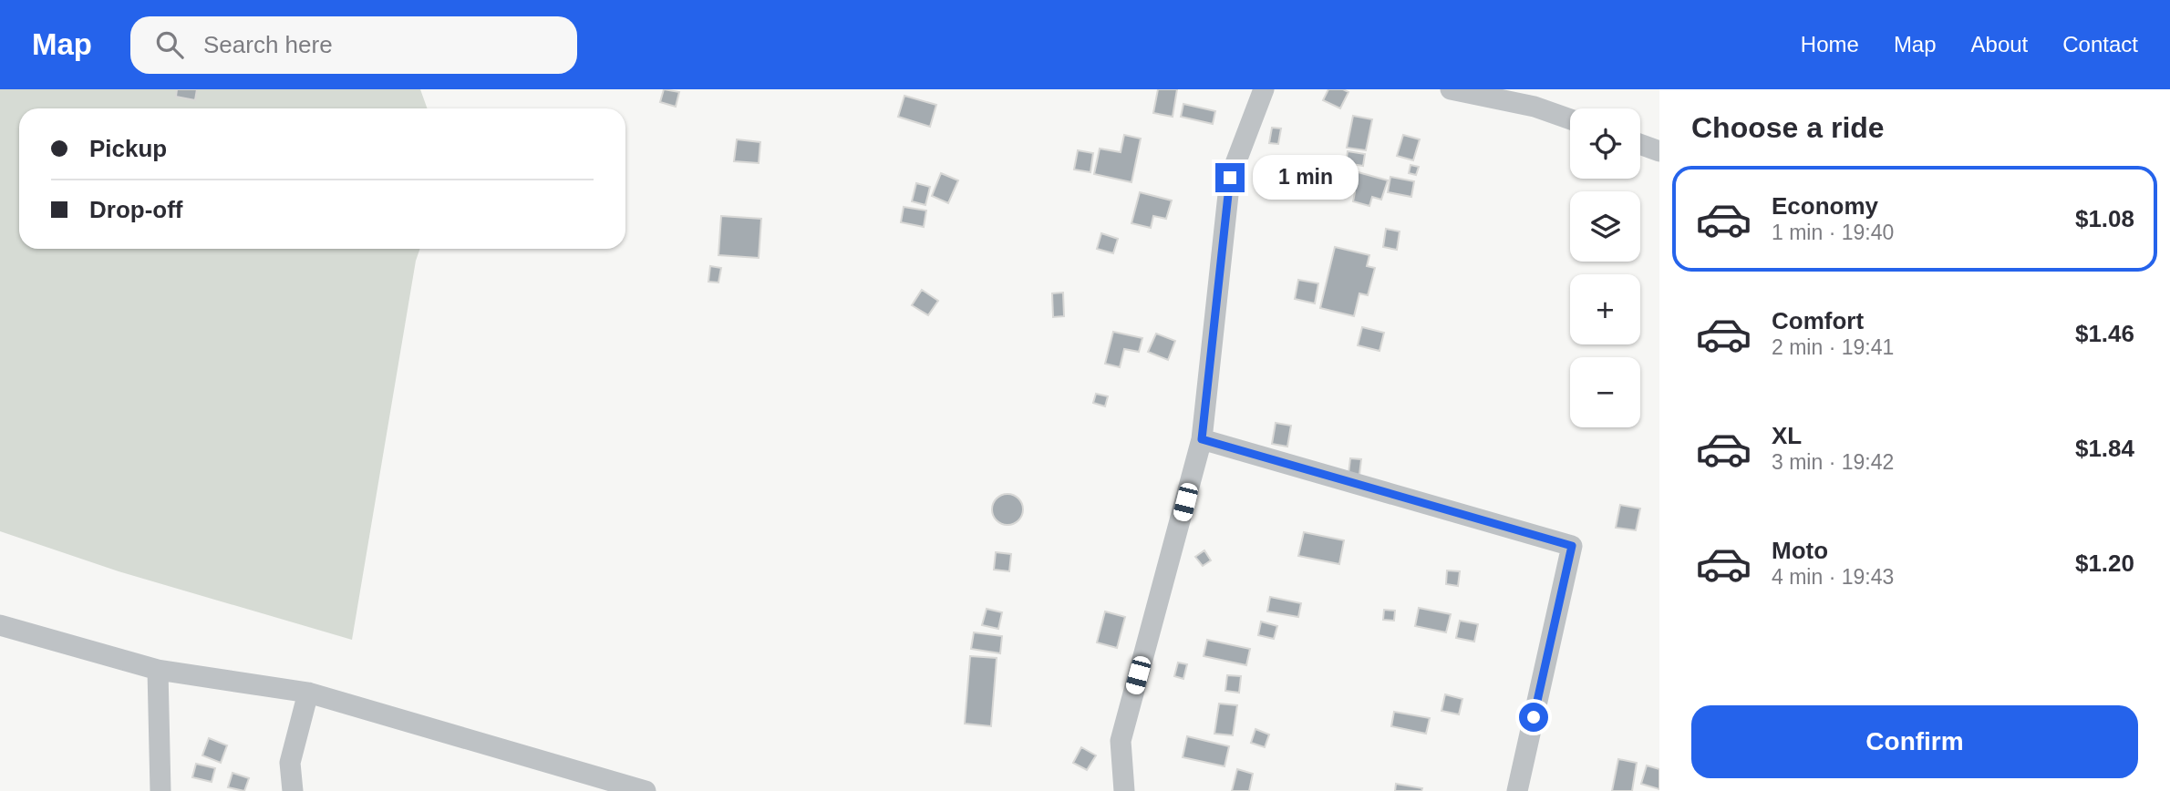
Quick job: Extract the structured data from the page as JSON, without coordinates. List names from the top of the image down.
{
  "page": {
    "header": "Map",
    "search": "Search here",
    "nav": [
      "Home",
      "Map",
      "About",
      "Contact"
    ],
    "heading": "Choose a ride",
    "map_buttons": ["+", "−"],
    "banner": ["Pickup", "Drop-off"],
    "bubble": "1 min",
    "list": [
      {
        "name": "Economy",
        "note": "1 min · 19:40",
        "value": "$1.08"
      },
      {
        "name": "Comfort",
        "note": "2 min · 19:41",
        "value": "$1.46"
      },
      {
        "name": "XL",
        "note": "3 min · 19:42",
        "value": "$1.84"
      },
      {
        "name": "Moto",
        "note": "4 min · 19:43",
        "value": "$1.20"
      }
    ],
    "buttons": "Confirm"
  }
}
